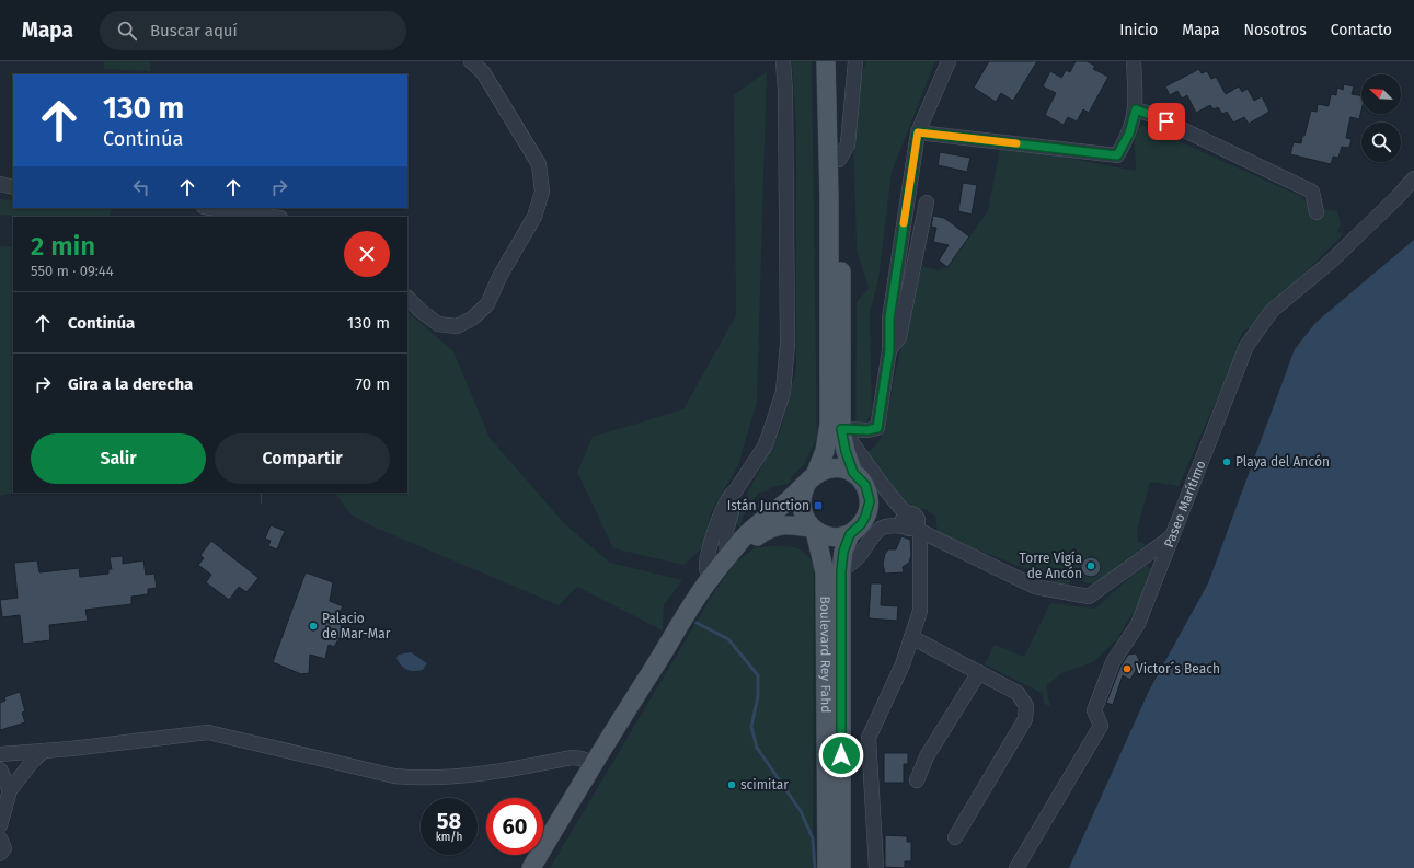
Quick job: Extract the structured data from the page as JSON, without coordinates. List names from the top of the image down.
{
  "streets": {
    "main road": ["Boulevard Rey Fahd"],
    "street": ["Paseo Marítimo"]
  },
  "places": {
    "other": [
      "Playa del Ancón",
      "Torre Vigía de Ancón",
      "Palacio de Mar-Mar",
      "Victor´s Beach",
      "scimitar"
    ],
    "transit": ["Istán Junction"]
  },
  "north": "top left",
  "page": {
    "header": "Mapa",
    "search": "Buscar aquí",
    "nav": [
      "Inicio",
      "Mapa",
      "Nosotros",
      "Contacto"
    ],
    "turn": ["130 m", "Continúa"],
    "heading": ["2 min", "550 m · 09:44"],
    "list": [
      {
        "name": "Continúa",
        "value": "130 m"
      },
      {
        "name": "Gira a la derecha",
        "value": "70 m"
      }
    ],
    "buttons": ["Salir", "Compartir"],
    "speed": "58 km/h",
    "limit": "60"
  }
}
